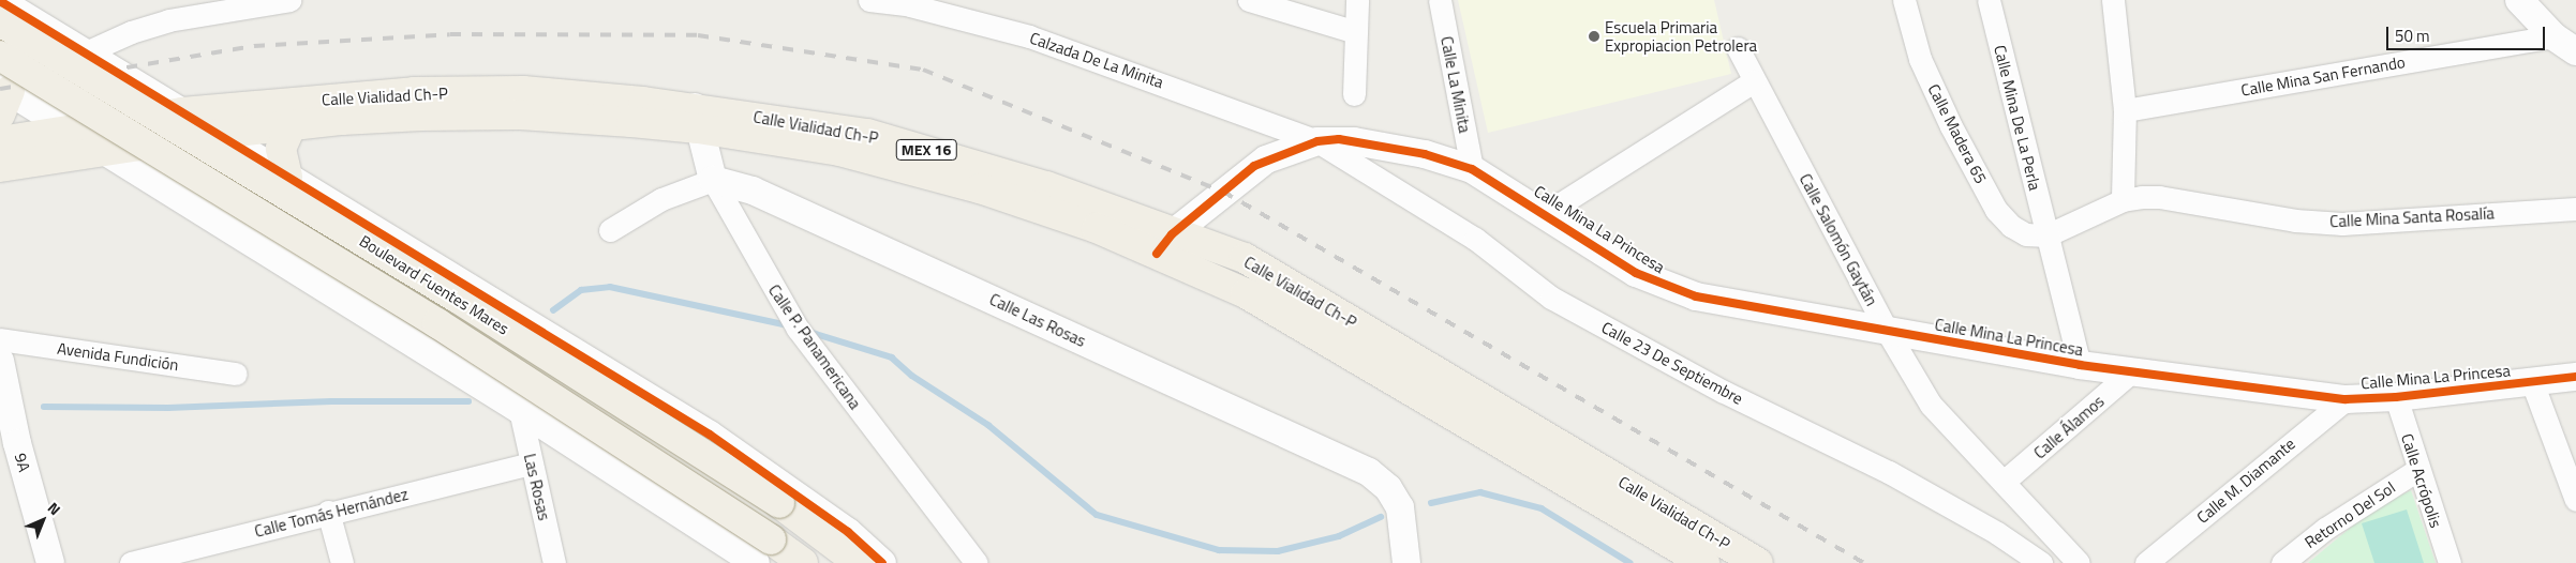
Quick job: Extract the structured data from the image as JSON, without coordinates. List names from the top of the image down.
{
  "streets": {
    "main road": ["Calle Vialidad Ch-P", "MEX 16", "Boulevard Fuentes Mares"],
    "street": [
      "Calzada De La Minita",
      "Calle Mina San Fernando",
      "Calle La Minita",
      "Calle Mina De La Perla",
      "Calle Madera 65",
      "Calle Mina Santa Rosalía",
      "Calle Mina La Princesa",
      "Calle Salomón Gaytán",
      "Calle Las Rosas",
      "Calle P. Panamericana",
      "Avenida Fundición",
      "Calle 23 De Septiembre",
      "Calle Álamos",
      "9A",
      "Calle M. Diamante",
      "Calle Acrópolis",
      "Las Rosas",
      "Calle Tomás Hernández",
      "Retorno Del Sol"
    ]
  },
  "crossings": [
    ["Calzada De La Minita", "Calle La Minita"],
    ["Calzada De La Minita", "Calle Vialidad Ch-P"],
    ["Calzada De La Minita", "Calle Mina La Princesa"],
    ["Calzada De La Minita", "Calle 23 De Septiembre"],
    ["Calle La Minita", "Calle Mina La Princesa"],
    ["Calle Vialidad Ch-P", "Calle P. Panamericana"],
    ["Calle Mina De La Perla", "Calle Madera 65"],
    ["Calle Mina De La Perla", "Calle Mina Santa Rosalía"],
    ["Calle Mina De La Perla", "Calle Mina La Princesa"],
    ["Calle Madera 65", "Calle Mina Santa Rosalía"],
    ["Calle Mina La Princesa", "Calle Salomón Gaytán"],
    ["Calle Mina La Princesa", "Calle Álamos"],
    ["Calle Mina La Princesa", "Calle M. Diamante"],
    ["Calle Mina La Princesa", "Calle Acrópolis"],
    ["Calle Salomón Gaytán", "Calle Álamos"],
    ["Calle Las Rosas", "Calle P. Panamericana"],
    ["Calle Acrópolis", "Retorno Del Sol"],
    ["Las Rosas", "Calle Tomás Hernández"]
  ],
  "places": ["Escuela Primaria Expropiacion Petrolera"],
  "scale_bar": "50 m",
  "north": "top right"
}
